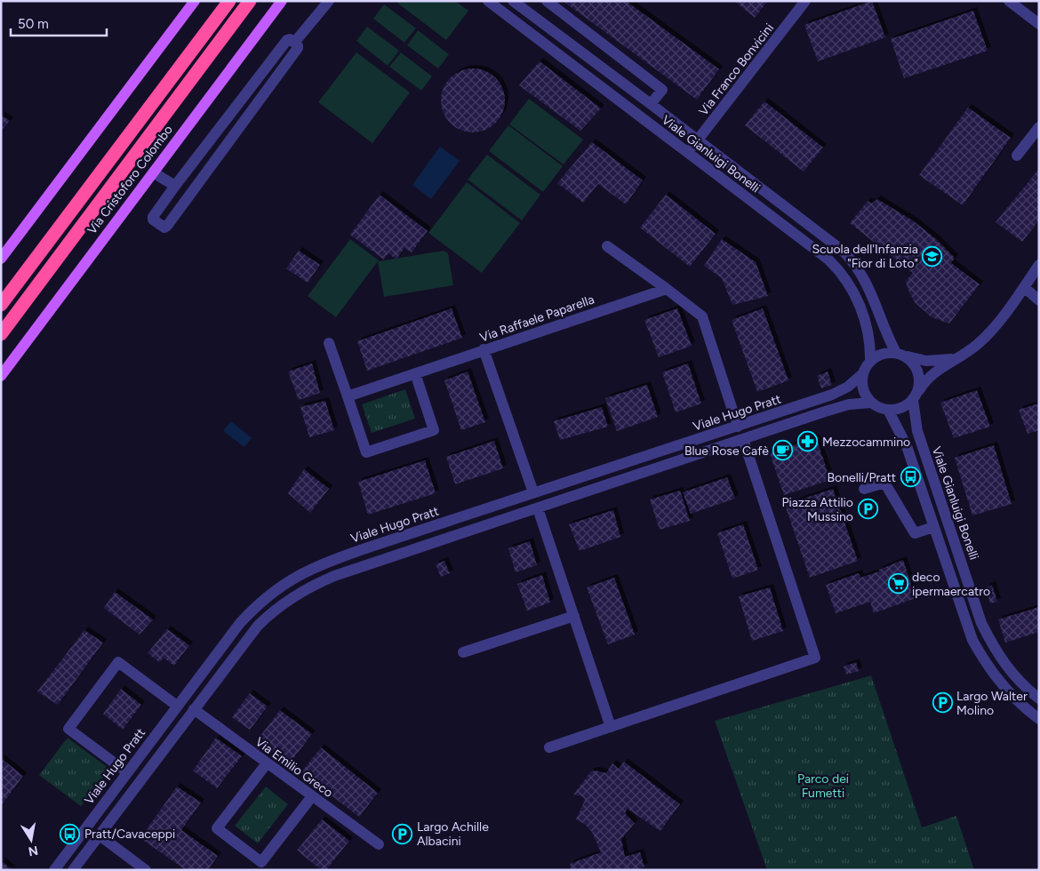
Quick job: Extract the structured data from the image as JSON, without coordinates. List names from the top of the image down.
{
  "streets": {
    "highway": ["Via Cristoforo Colombo"],
    "street": [
      "Via Franco Bonvicini",
      "Viale Gianluigi Bonelli",
      "Via Raffaele Paparella",
      "Viale Hugo Pratt",
      "Via Emilio Greco"
    ]
  },
  "crossings": [
    ["Via Franco Bonvicini", "Viale Gianluigi Bonelli"],
    ["Viale Gianluigi Bonelli", "Viale Hugo Pratt"]
  ],
  "parks": ["Parco dei Fumetti"],
  "places": {
    "school or university": ["Scuola dell'Infanzia \"Fior di Loto\""],
    "pharmacy": ["Mezzocammino"],
    "cafe": ["Blue Rose Cafè"],
    "bus stop": ["Bonelli/Pratt", "Pratt/Cavaceppi"],
    "parking": ["Piazza Attilio Mussino", "Largo Walter Molino", "Largo Achille Albacini"],
    "supermarket": ["deco ipermaercatro"]
  },
  "scale_bar": "50 m",
  "north": "bottom"
}
